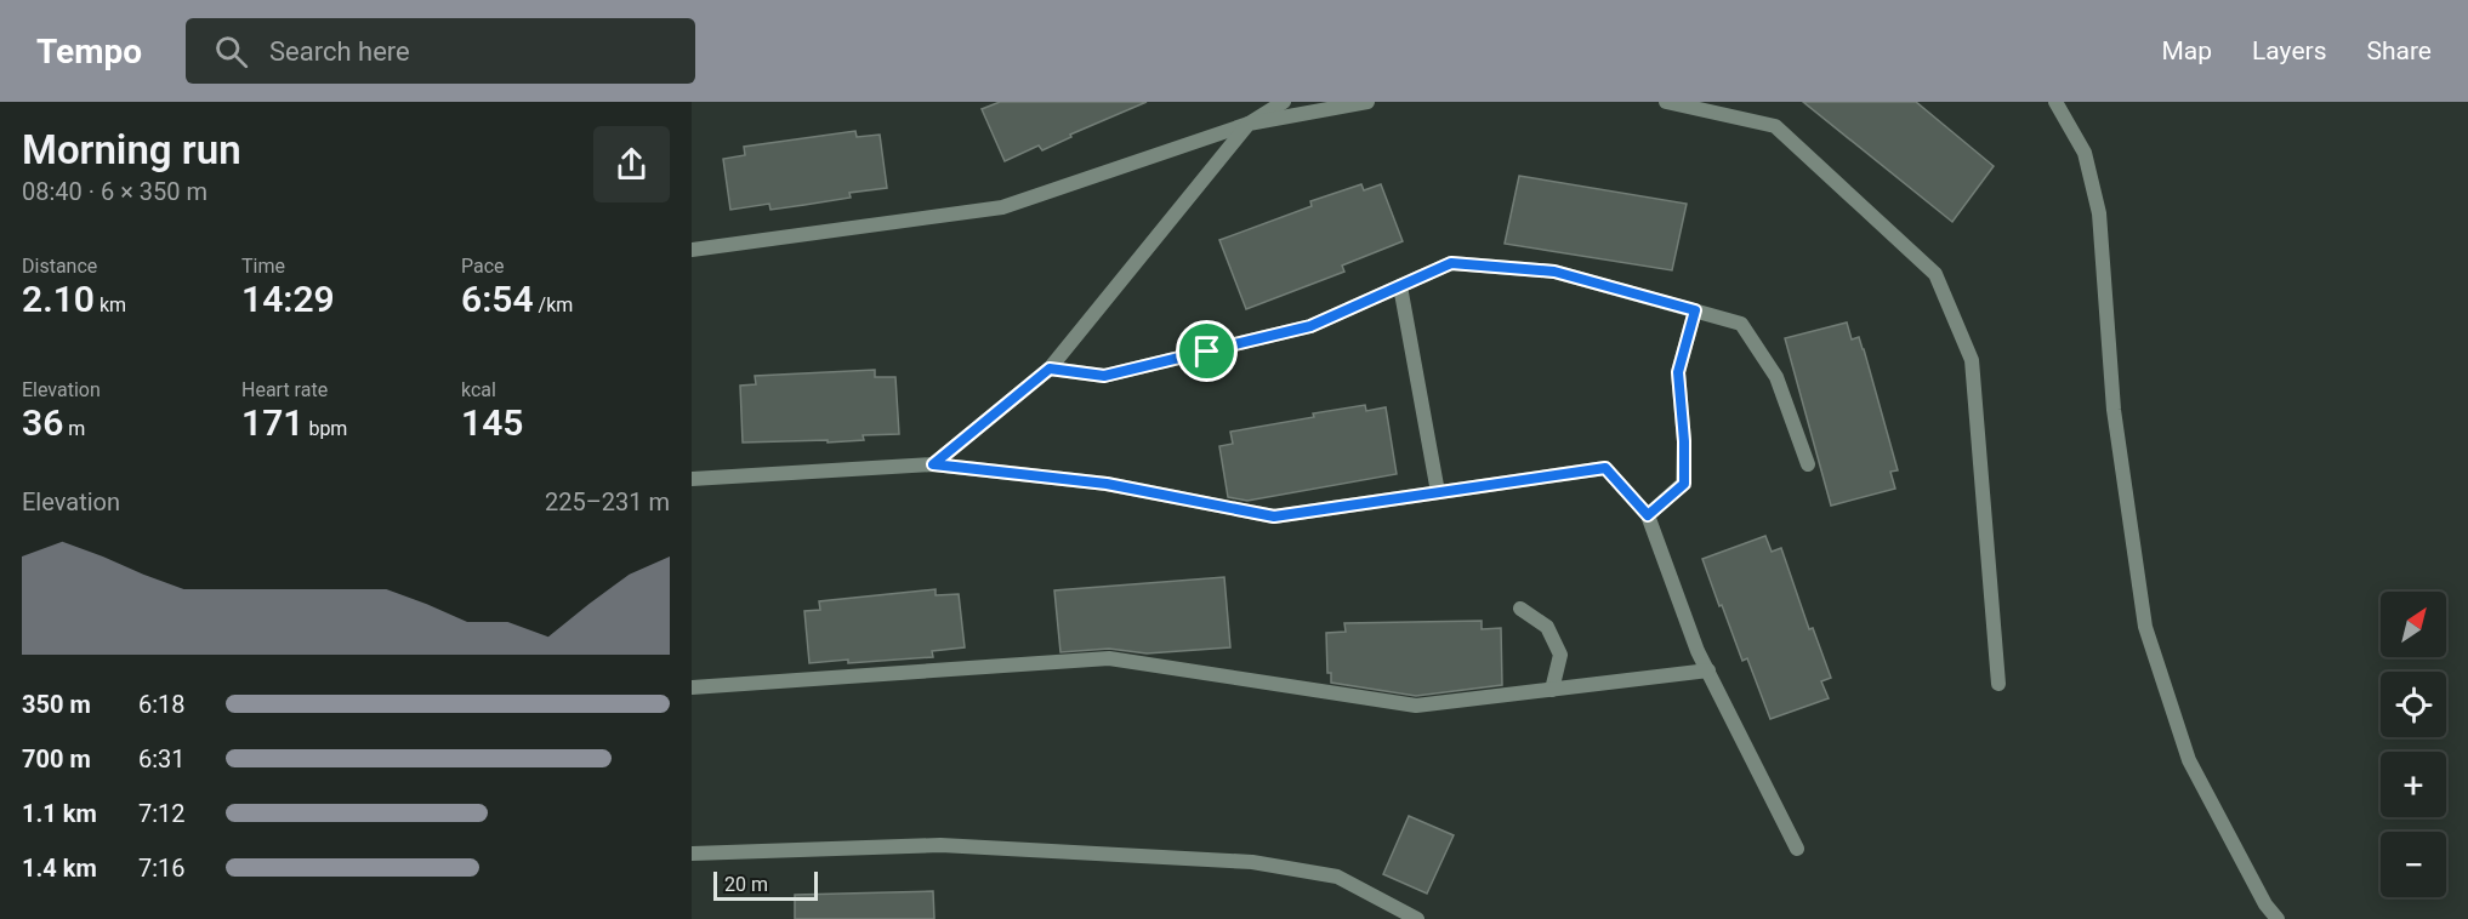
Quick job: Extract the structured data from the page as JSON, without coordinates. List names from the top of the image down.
{
  "scale_bar": "20 m",
  "north": "top right",
  "page": {
    "header": "Tempo",
    "search": "Search here",
    "nav": ["Map", "Layers", "Share"],
    "heading": ["Morning run", "08:40 · 6 × 350 m"],
    "stats": [
      ["Distance", "2.10 km"],
      ["Time", "14:29"],
      ["Pace", "6:54 /km"],
      ["Elevation", "36 m"],
      ["Heart rate", "171 bpm"],
      ["kcal", "145"]
    ],
    "chart": ["Elevation", "225–231 m"],
    "map_buttons": ["+", "−"],
    "list": [
      {
        "name": "350 m",
        "note": "6:18"
      },
      {
        "name": "700 m",
        "note": "6:31"
      },
      {
        "name": "1.1 km",
        "note": "7:12"
      },
      {
        "name": "1.4 km",
        "note": "7:16"
      }
    ],
    "scale": "20 m"
  }
}
